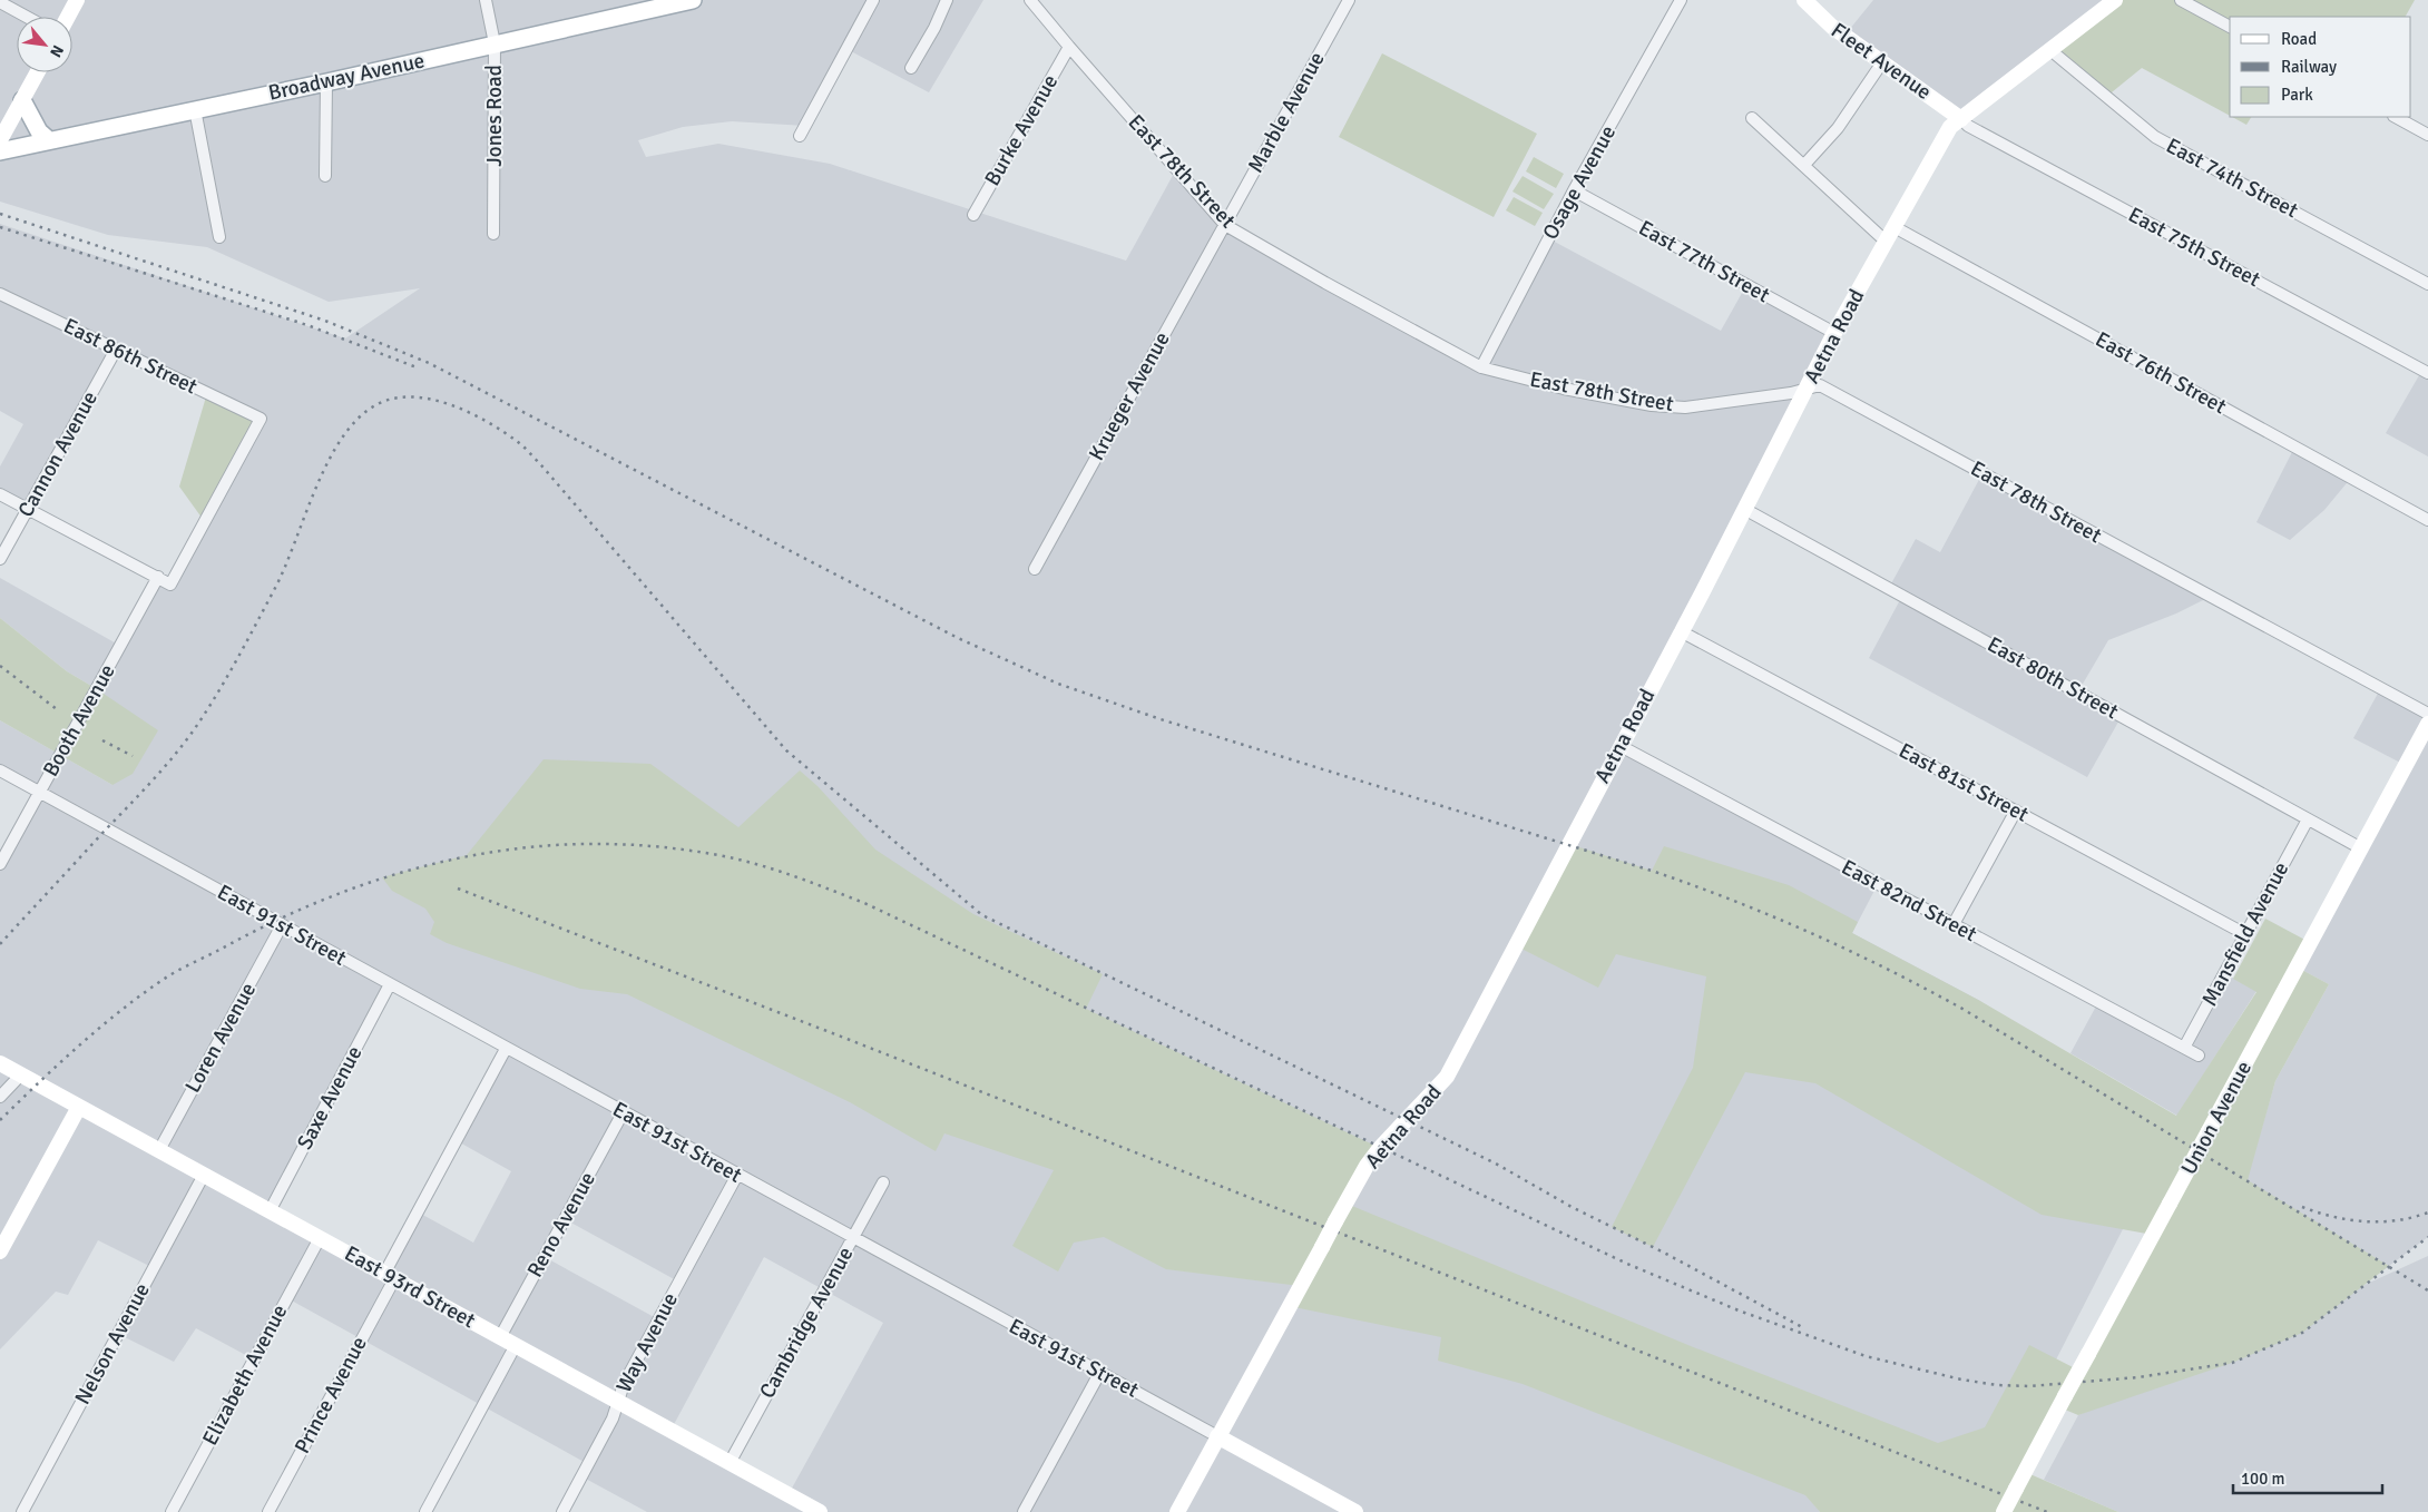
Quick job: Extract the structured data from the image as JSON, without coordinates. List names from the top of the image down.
{
  "streets": {
    "main road": ["Broadway Avenue"],
    "street": [
      "Fleet Avenue",
      "Marble Avenue",
      "Jones Road",
      "Burke Avenue",
      "East 78th Street",
      "East 74th Street",
      "Osage Avenue",
      "East 75th Street",
      "East 77th Street",
      "Aetna Road",
      "East 86th Street",
      "East 76th Street",
      "Krueger Avenue",
      "Cannon Avenue",
      "East 80th Street",
      "Booth Avenue",
      "East 81st Street",
      "East 82nd Street",
      "East 91st Street",
      "Mansfield Avenue",
      "Loren Avenue",
      "Saxe Avenue",
      "Union Avenue",
      "Reno Avenue",
      "East 93rd Street",
      "Cambridge Avenue",
      "Way Avenue",
      "Nelson Avenue",
      "Elizabeth Avenue",
      "Prince Avenue"
    ]
  },
  "crossings": [
    ["Fleet Avenue", "East 75th Street"],
    ["Fleet Avenue", "Aetna Road"],
    ["Broadway Avenue", "Jones Road"],
    ["Marble Avenue", "East 78th Street"],
    ["Marble Avenue", "Krueger Avenue"],
    ["Burke Avenue", "East 78th Street"],
    ["East 78th Street", "Osage Avenue"],
    ["East 78th Street", "Aetna Road"],
    ["East 78th Street", "Krueger Avenue"],
    ["East 74th Street", "Aetna Road"],
    ["Osage Avenue", "East 77th Street"],
    ["East 75th Street", "Aetna Road"],
    ["East 77th Street", "Aetna Road"],
    ["Aetna Road", "East 76th Street"],
    ["Aetna Road", "East 80th Street"],
    ["Aetna Road", "East 81st Street"],
    ["Aetna Road", "East 82nd Street"],
    ["Aetna Road", "East 91st Street"],
    ["East 86th Street", "Cannon Avenue"],
    ["East 86th Street", "Booth Avenue"],
    ["East 80th Street", "Mansfield Avenue"],
    ["East 80th Street", "Union Avenue"],
    ["Booth Avenue", "East 91st Street"],
    ["East 81st Street", "Mansfield Avenue"],
    ["East 82nd Street", "Mansfield Avenue"],
    ["East 91st Street", "Loren Avenue"],
    ["East 91st Street", "Saxe Avenue"],
    ["East 91st Street", "Reno Avenue"],
    ["East 91st Street", "Cambridge Avenue"],
    ["East 91st Street", "Way Avenue"],
    ["East 91st Street", "Prince Avenue"],
    ["Loren Avenue", "East 93rd Street"],
    ["Saxe Avenue", "East 93rd Street"],
    ["Reno Avenue", "East 93rd Street"],
    ["East 93rd Street", "Cambridge Avenue"],
    ["East 93rd Street", "Way Avenue"],
    ["East 93rd Street", "Nelson Avenue"],
    ["East 93rd Street", "Elizabeth Avenue"],
    ["East 93rd Street", "Prince Avenue"]
  ],
  "legend": ["Road", "Railway", "Park"],
  "scale_bar": "100 m",
  "north": "bottom right"
}
